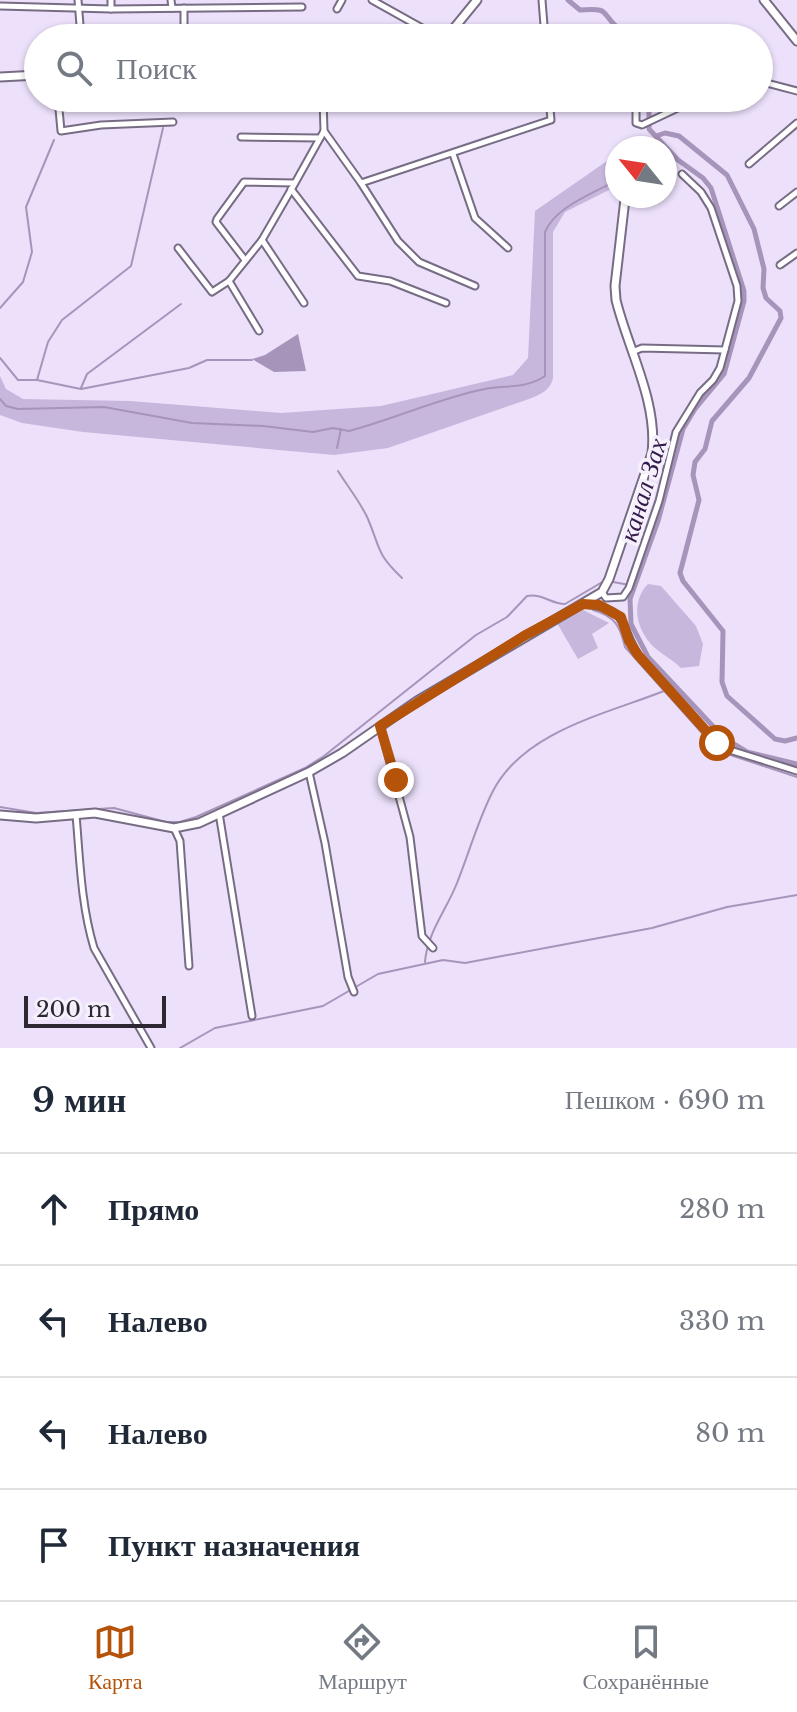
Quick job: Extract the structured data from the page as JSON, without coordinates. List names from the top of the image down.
{
  "water": ["канал Зах"],
  "scale_bar": "200 m",
  "north": "top left",
  "page": {
    "search": "Поиск",
    "scale": "200 m",
    "heading": ["9 мин", "Пешком · 690 m"],
    "list": [
      ["Прямо", "280 m"],
      ["Налево", "330 m"],
      ["Налево", "80 m"],
      "Пункт назначения"
    ],
    "nav": ["Карта", "Маршрут", "Сохранённые"]
  }
}
